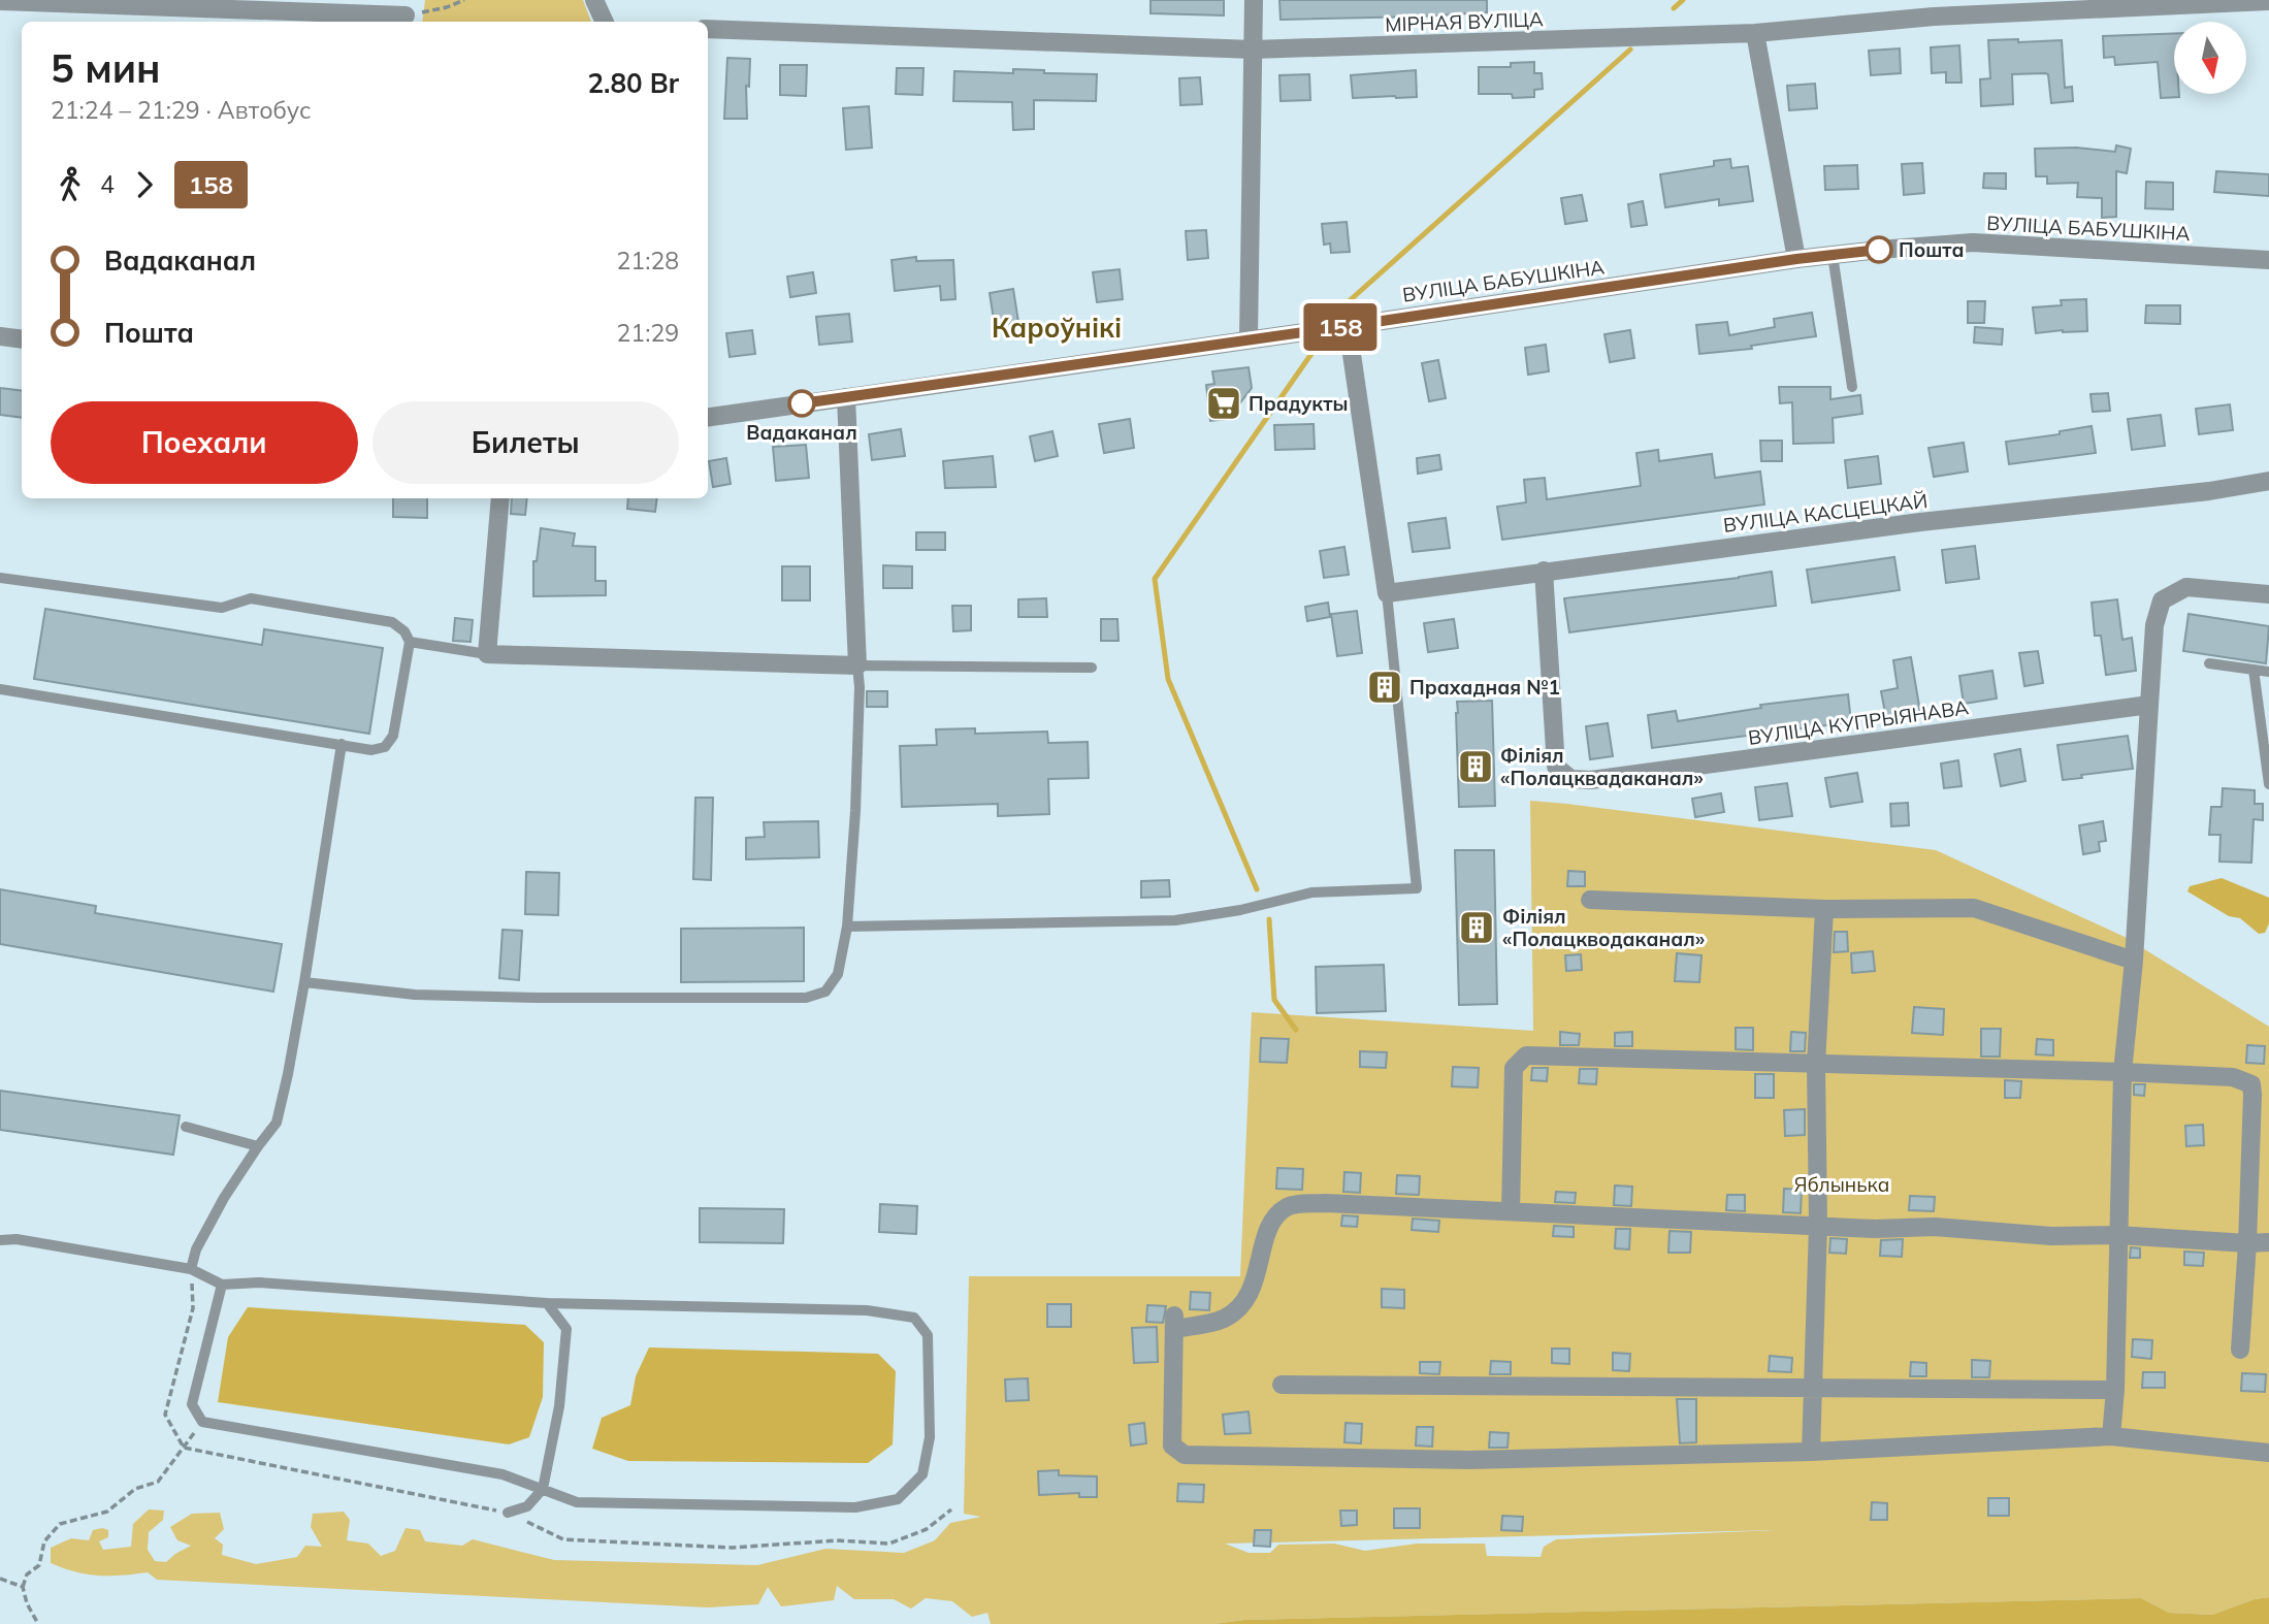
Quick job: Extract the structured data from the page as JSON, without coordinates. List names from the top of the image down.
{
  "streets": {
    "street": [
      "МІРНАЯ ВУЛІЦА",
      "ВУЛІЦА БАБУШКІНА",
      "ВУЛІЦА КАСЦЕЦКАЙ",
      "ВУЛІЦА КУПРЫЯНАВА"
    ]
  },
  "crossings": [
    ["ВУЛІЦА КАСЦЕЦКАЙ", "ВУЛІЦА КУПРЫЯНАВА"]
  ],
  "districts": ["Кароўнікі"],
  "parks": ["Яблынька"],
  "places": {
    "other": ["Пошта", "Вадаканал"],
    "supermarket": ["Прадукты"],
    "building": ["Прахадная №1", "Філіял «Полацквадаканал»", "Філіял «Полацкводаканал»"]
  },
  "lines": ["bus line 158"],
  "north": "bottom",
  "page": {
    "on_map": "158",
    "heading": ["5 мин", "21:24 – 21:29 · Автобус", "2.80 Br"],
    "legs": ["4", "158"],
    "list": [
      {
        "name": "Вадаканал",
        "value": "21:28"
      },
      {
        "name": "Пошта",
        "value": "21:29"
      }
    ],
    "buttons": ["Поехали", "Билеты"]
  }
}
